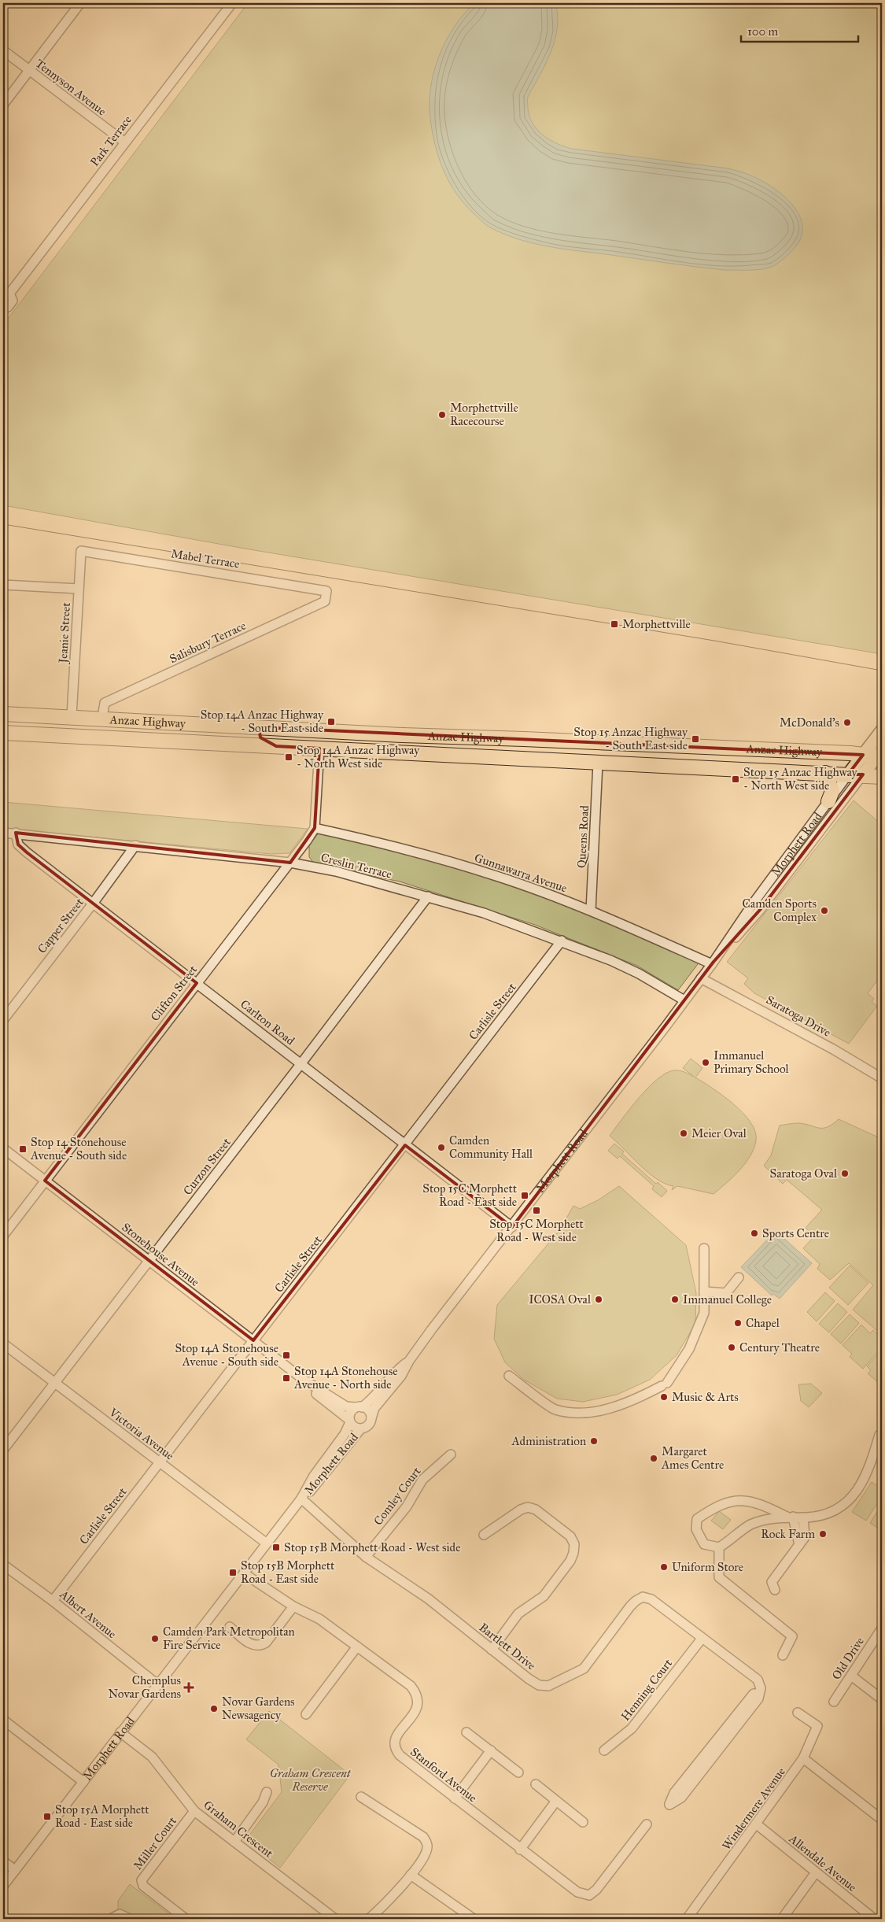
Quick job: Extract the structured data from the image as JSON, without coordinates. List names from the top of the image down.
{
  "streets": {
    "highway": ["Anzac Highway"],
    "main road": ["Morphett Road"],
    "street": [
      "Tennyson Avenue",
      "Park Terrace",
      "Mabel Terrace",
      "Jeanie Street",
      "Salisbury Terrace",
      "Queens Road",
      "Creslin Terrace",
      "Gunnawarra Avenue",
      "Capper Street",
      "Clifton Street",
      "Carlisle Street",
      "Saratoga Drive",
      "Carlton Road",
      "Curzon Street",
      "Stonehouse Avenue",
      "Victoria Avenue",
      "Comley Court",
      "Albert Avenue",
      "Bartlett Drive",
      "Old Drive",
      "Henning Court",
      "Stanford Avenue",
      "Windermere Avenue",
      "Graham Crescent",
      "Miller Court",
      "Allendale Avenue"
    ]
  },
  "crossings": [
    ["Tennyson Avenue", "Park Terrace"],
    ["Mabel Terrace", "Jeanie Street"],
    ["Mabel Terrace", "Salisbury Terrace"],
    ["Jeanie Street", "Anzac Highway"],
    ["Salisbury Terrace", "Anzac Highway"],
    ["Anzac Highway", "Queens Road"],
    ["Anzac Highway", "Morphett Road"],
    ["Queens Road", "Gunnawarra Avenue"],
    ["Morphett Road", "Creslin Terrace"],
    ["Morphett Road", "Gunnawarra Avenue"],
    ["Morphett Road", "Saratoga Drive"],
    ["Morphett Road", "Carlton Road"],
    ["Morphett Road", "Stonehouse Avenue"],
    ["Morphett Road", "Victoria Avenue"],
    ["Morphett Road", "Albert Avenue"],
    ["Morphett Road", "Bartlett Drive"],
    ["Morphett Road", "Stanford Avenue"],
    ["Morphett Road", "Graham Crescent"],
    ["Creslin Terrace", "Capper Street"],
    ["Creslin Terrace", "Clifton Street"],
    ["Creslin Terrace", "Carlisle Street"],
    ["Creslin Terrace", "Carlton Road"],
    ["Creslin Terrace", "Curzon Street"],
    ["Gunnawarra Avenue", "Clifton Street"],
    ["Capper Street", "Carlton Road"],
    ["Clifton Street", "Carlton Road"],
    ["Clifton Street", "Stonehouse Avenue"],
    ["Carlisle Street", "Carlton Road"],
    ["Carlisle Street", "Stonehouse Avenue"],
    ["Carlisle Street", "Victoria Avenue"],
    ["Carlisle Street", "Albert Avenue"],
    ["Carlton Road", "Curzon Street"],
    ["Curzon Street", "Stonehouse Avenue"],
    ["Curzon Street", "Victoria Avenue"],
    ["Comley Court", "Bartlett Drive"],
    ["Bartlett Drive", "Henning Court"],
    ["Windermere Avenue", "Allendale Avenue"],
    ["Graham Crescent", "Miller Court"]
  ],
  "parks": ["Graham Crescent Reserve"],
  "places": {
    "other": [
      "Morphettville Racecourse",
      "McDonald's",
      "Camden Sports Complex",
      "Immanuel Primary School",
      "Meier Oval",
      "Camden Community Hall",
      "Saratoga Oval",
      "Sports Centre",
      "ICOSA Oval",
      "Immanuel College",
      "Chapel",
      "Century Theatre",
      "Music & Arts",
      "Administration",
      "Margaret Ames Centre",
      "Rock Farm",
      "Uniform Store",
      "Camden Park Metropolitan Fire Service",
      "Novar Gardens Newsagency"
    ],
    "transit": [
      "Morphettville",
      "Stop 14A Anzac Highway - South East side",
      "Stop 15 Anzac Highway - South East side",
      "Stop 14A Anzac Highway - North West side",
      "Stop 15 Anzac Highway - North West side",
      "Stop 14 Stonehouse Avenue - South side",
      "Stop 15C Morphett Road - East side",
      "Stop 15C Morphett Road - West side",
      "Stop 14A Stonehouse Avenue - South side",
      "Stop 14A Stonehouse Avenue - North side",
      "Stop 15B Morphett Road - West side",
      "Stop 15B Morphett Road - East side",
      "Stop 15A Morphett Road - East side"
    ],
    "health": ["Chemplus Novar Gardens"]
  },
  "scale_bar": "100 m"
}
